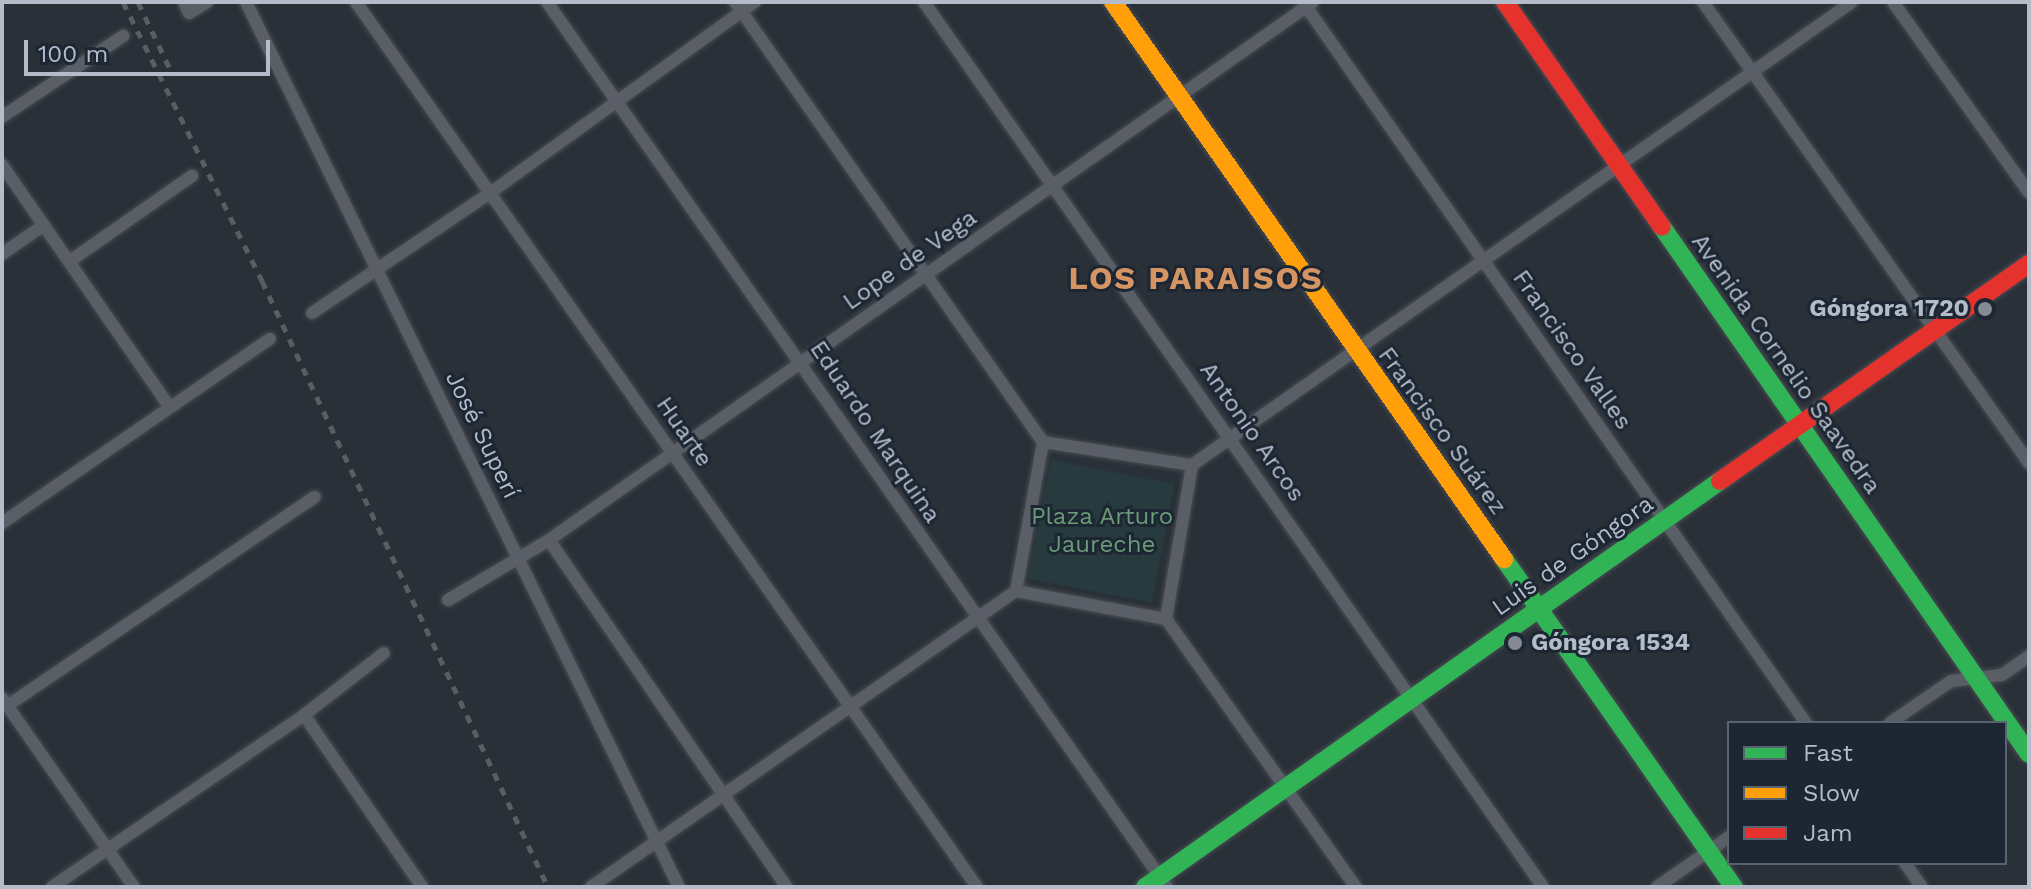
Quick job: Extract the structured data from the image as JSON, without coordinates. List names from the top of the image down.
{
  "streets": {
    "main road": ["Avenida Cornelio Saavedra", "Francisco Suárez", "Luis de Góngora"],
    "street": [
      "Lope de Vega",
      "Francisco Valles",
      "Huarte",
      "Eduardo Marquina",
      "Antonio Arcos",
      "José Superí"
    ]
  },
  "crossings": [
    ["Lope de Vega", "Francisco Valles"],
    ["Lope de Vega", "Francisco Suárez"],
    ["Lope de Vega", "Huarte"],
    ["Lope de Vega", "Eduardo Marquina"],
    ["Lope de Vega", "Antonio Arcos"],
    ["Lope de Vega", "José Superí"],
    ["Francisco Valles", "Luis de Góngora"],
    ["Avenida Cornelio Saavedra", "Luis de Góngora"],
    ["Francisco Suárez", "Luis de Góngora"],
    ["Eduardo Marquina", "Luis de Góngora"],
    ["Antonio Arcos", "Luis de Góngora"]
  ],
  "districts": ["LOS PARAISOS"],
  "parks": ["Plaza Arturo Jaureche"],
  "places": ["Góngora 1720", "Góngora 1534"],
  "legend": ["Fast", "Slow", "Jam"],
  "scale_bar": "100 m"
}
